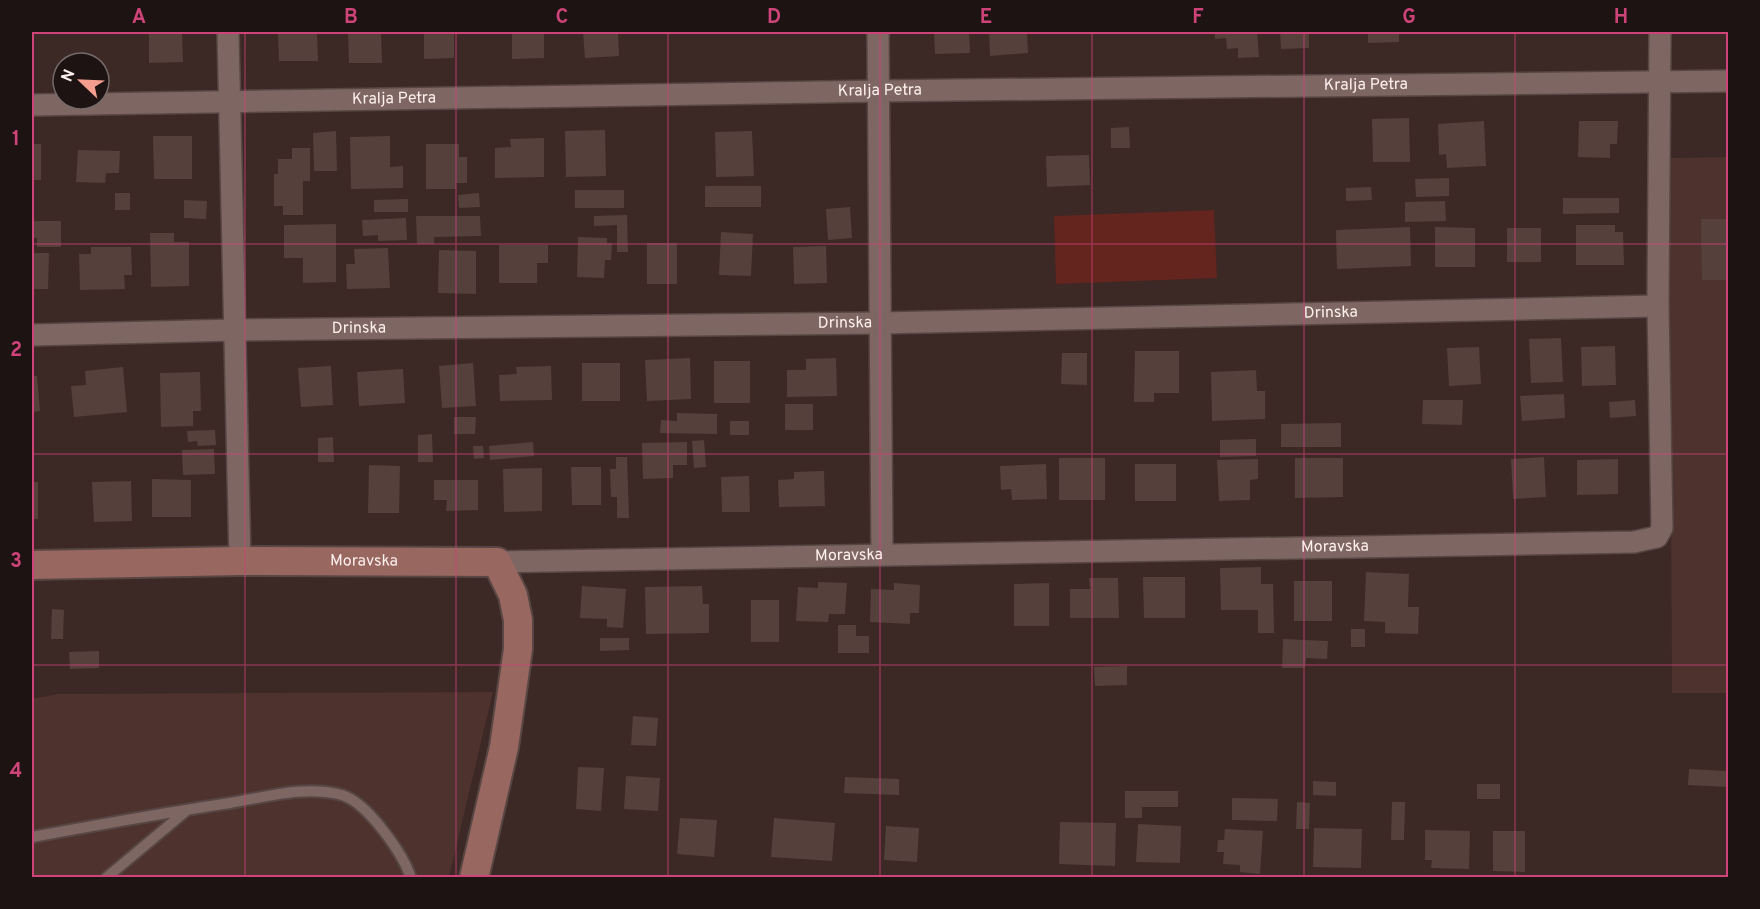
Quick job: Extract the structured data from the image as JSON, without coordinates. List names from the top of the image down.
{
  "streets": {
    "street": ["Kralja Petra", "Drinska", "Moravska"]
  },
  "crossings": [
    ["Drinska", "Moravska"]
  ],
  "north": "top left",
  "grid": {
    "columns": [
      "A",
      "B",
      "C",
      "D",
      "E",
      "F",
      "G",
      "H"
    ],
    "rows": [
      "1",
      "2",
      "3",
      "4"
    ]
  }
}
